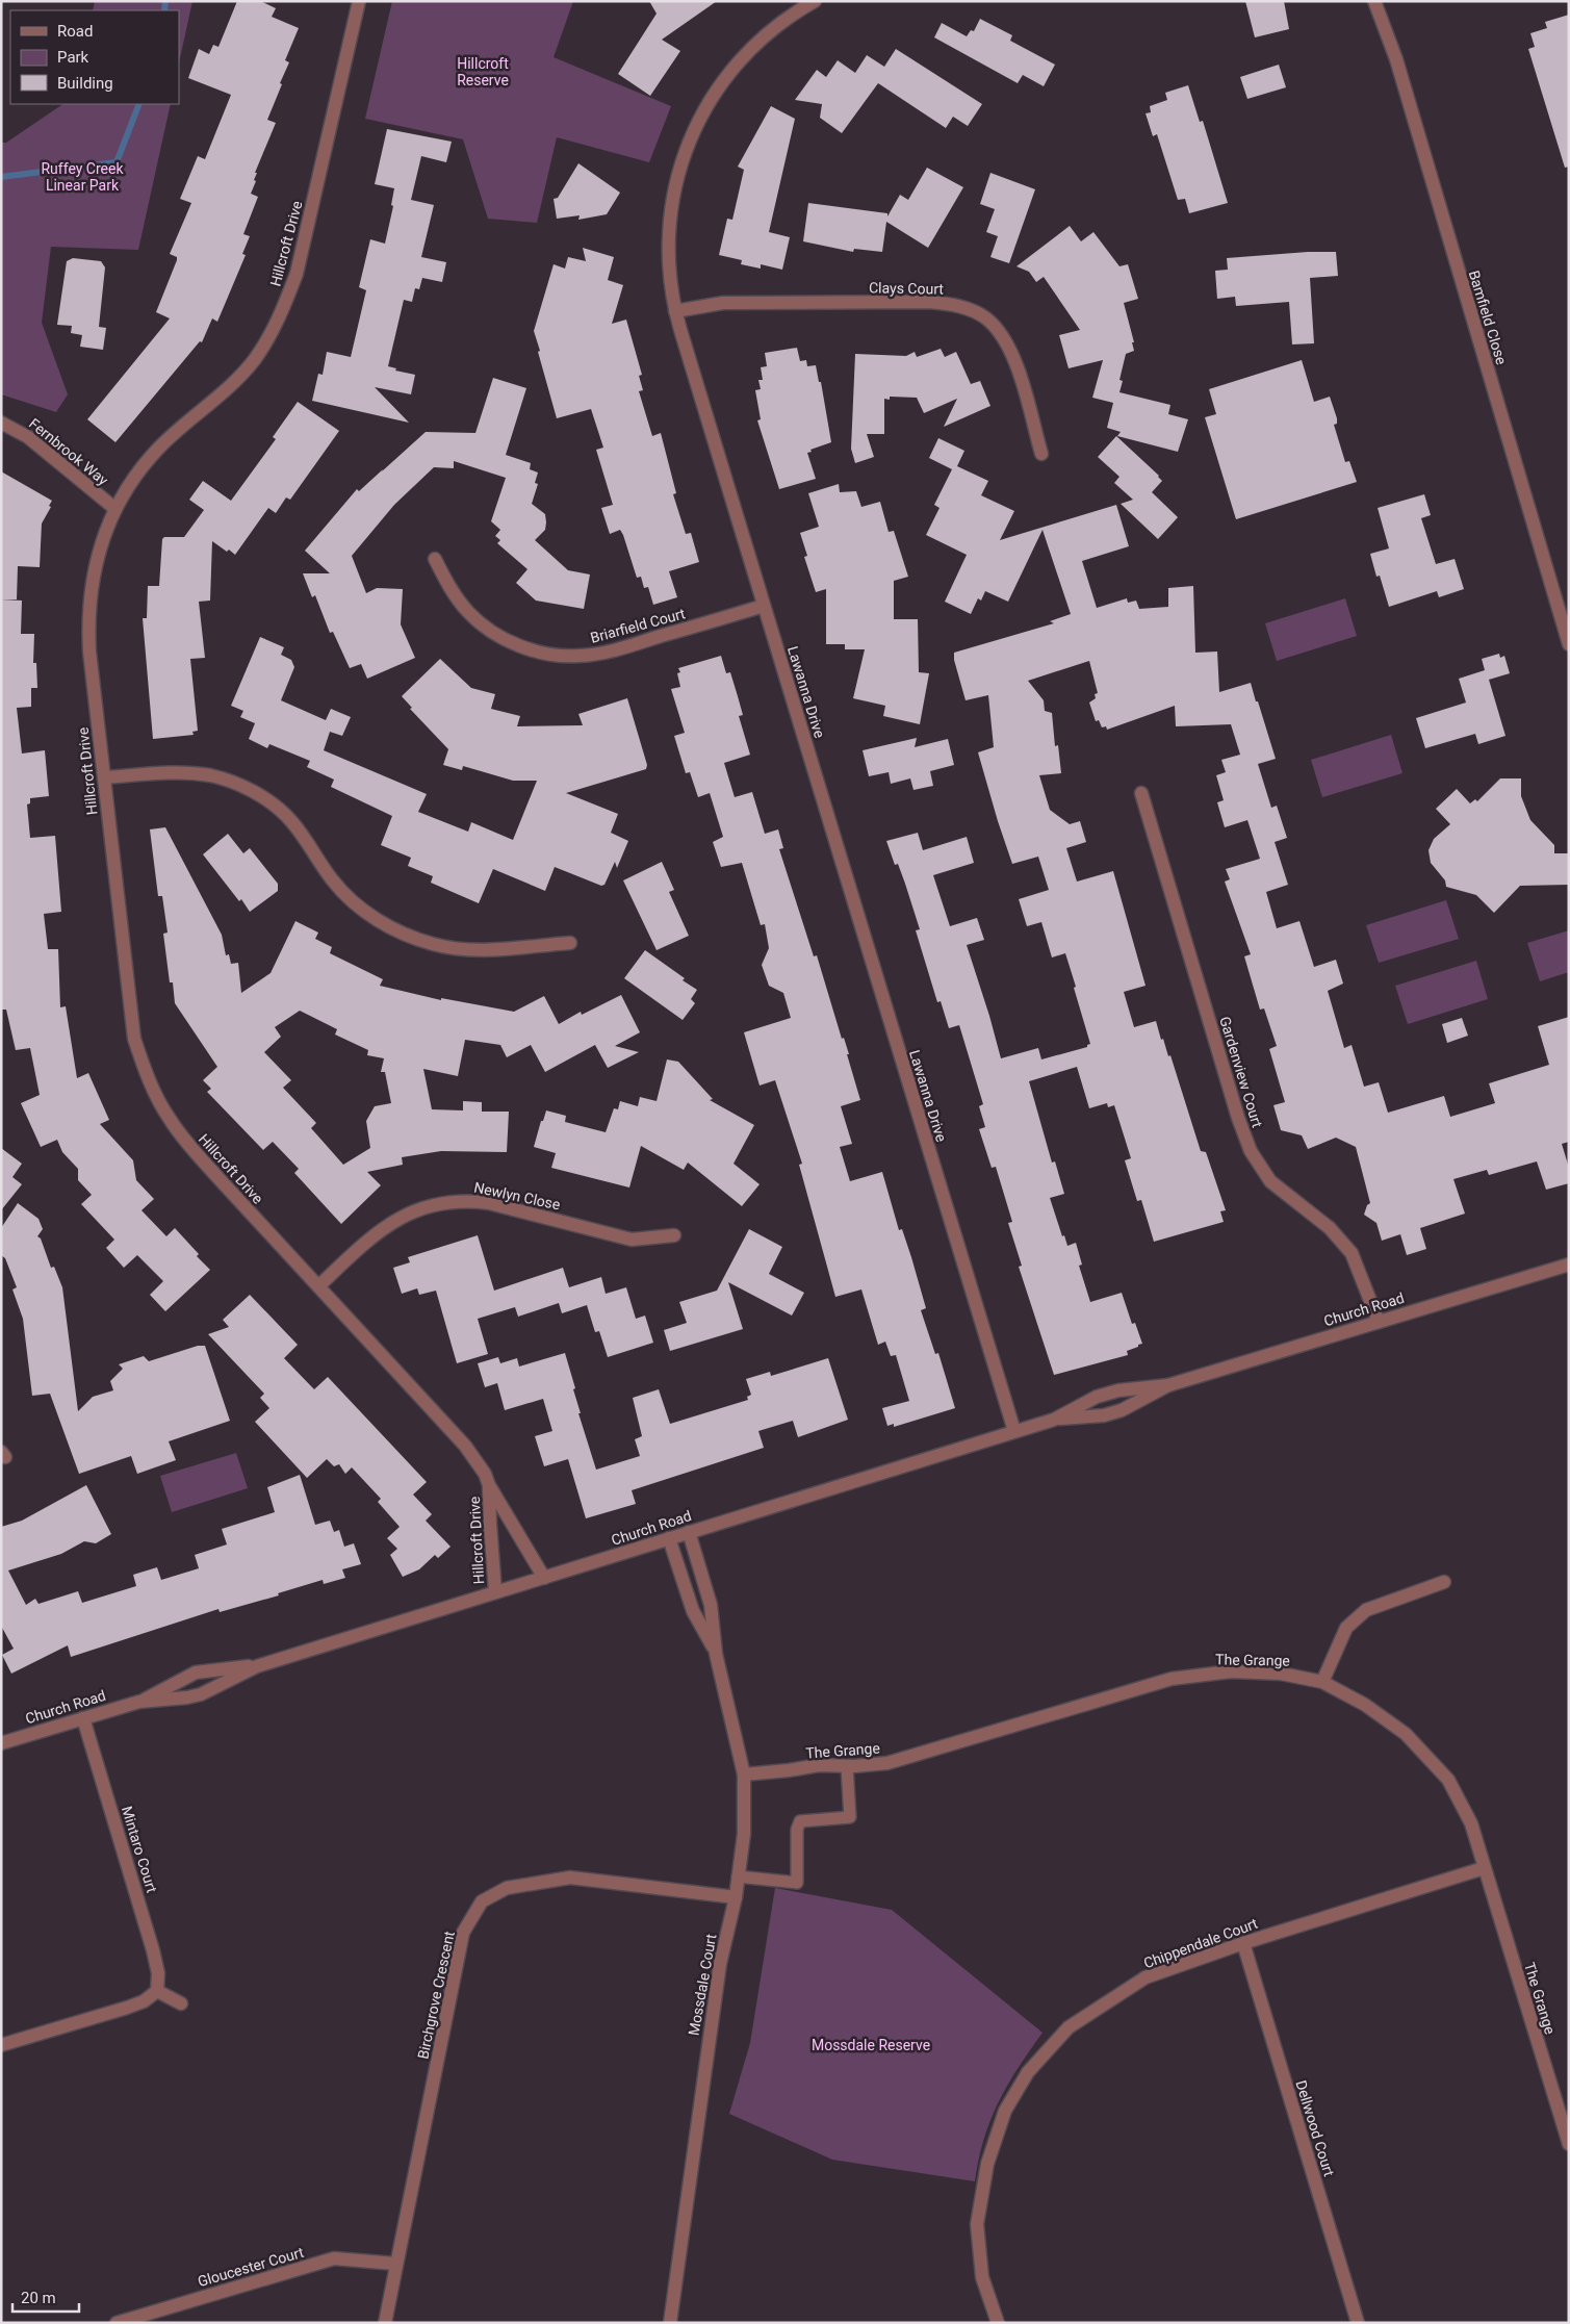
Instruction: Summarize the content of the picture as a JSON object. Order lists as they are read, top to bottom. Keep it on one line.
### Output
{"streets":{"street":["Hillcroft Drive","Clays Court","Bamfield Close","Fernbrook Way","Briarfield Court","Lawanna Drive","Gardenview Court","Newlyn Close","Church Road","The Grange","Mintaro Court","Chippendale Court","Mossdale Court","Birchgrove Crescent","Dellwood Court","Gloucester Court"]},"crossings":[["Hillcroft Drive","Fernbrook Way"],["Hillcroft Drive","Newlyn Close"],["Hillcroft Drive","Church Road"],["Clays Court","Lawanna Drive"],["Briarfield Court","Lawanna Drive"],["Lawanna Drive","Church Road"],["Gardenview Court","Church Road"],["Church Road","Mintaro Court"],["Church Road","Mossdale Court"],["The Grange","Chippendale Court"],["The Grange","Mossdale Court"],["Chippendale Court","Dellwood Court"],["Mossdale Court","Birchgrove Crescent"],["Birchgrove Crescent","Gloucester Court"]],"parks":["Hillcroft Reserve","Ruffey Creek Linear Park","Mossdale Reserve"],"legend":["Road","Park","Building"],"scale_bar":"20 m"}
